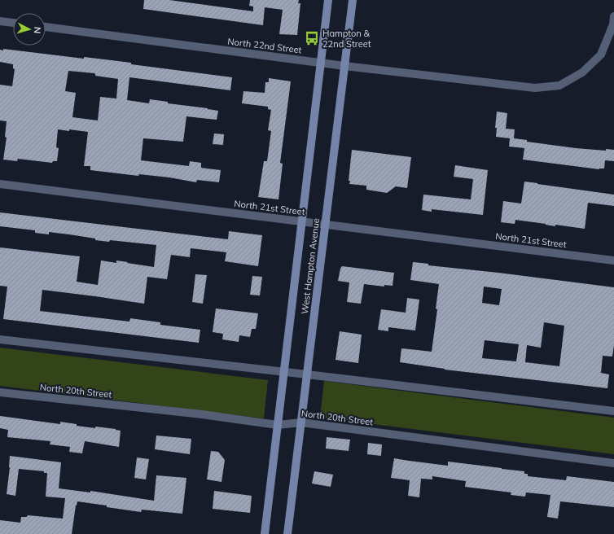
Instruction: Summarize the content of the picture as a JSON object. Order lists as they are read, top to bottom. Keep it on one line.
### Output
{"streets":{"main road":["West Hampton Avenue"],"street":["North 22nd Street","North 21st Street","North 20th Street"]},"crossings":[["North 22nd Street","West Hampton Avenue"],["North 21st Street","West Hampton Avenue"],["West Hampton Avenue","North 20th Street"]],"places":{"bus stop":["Hampton & 22nd Street"]},"north":"right"}
